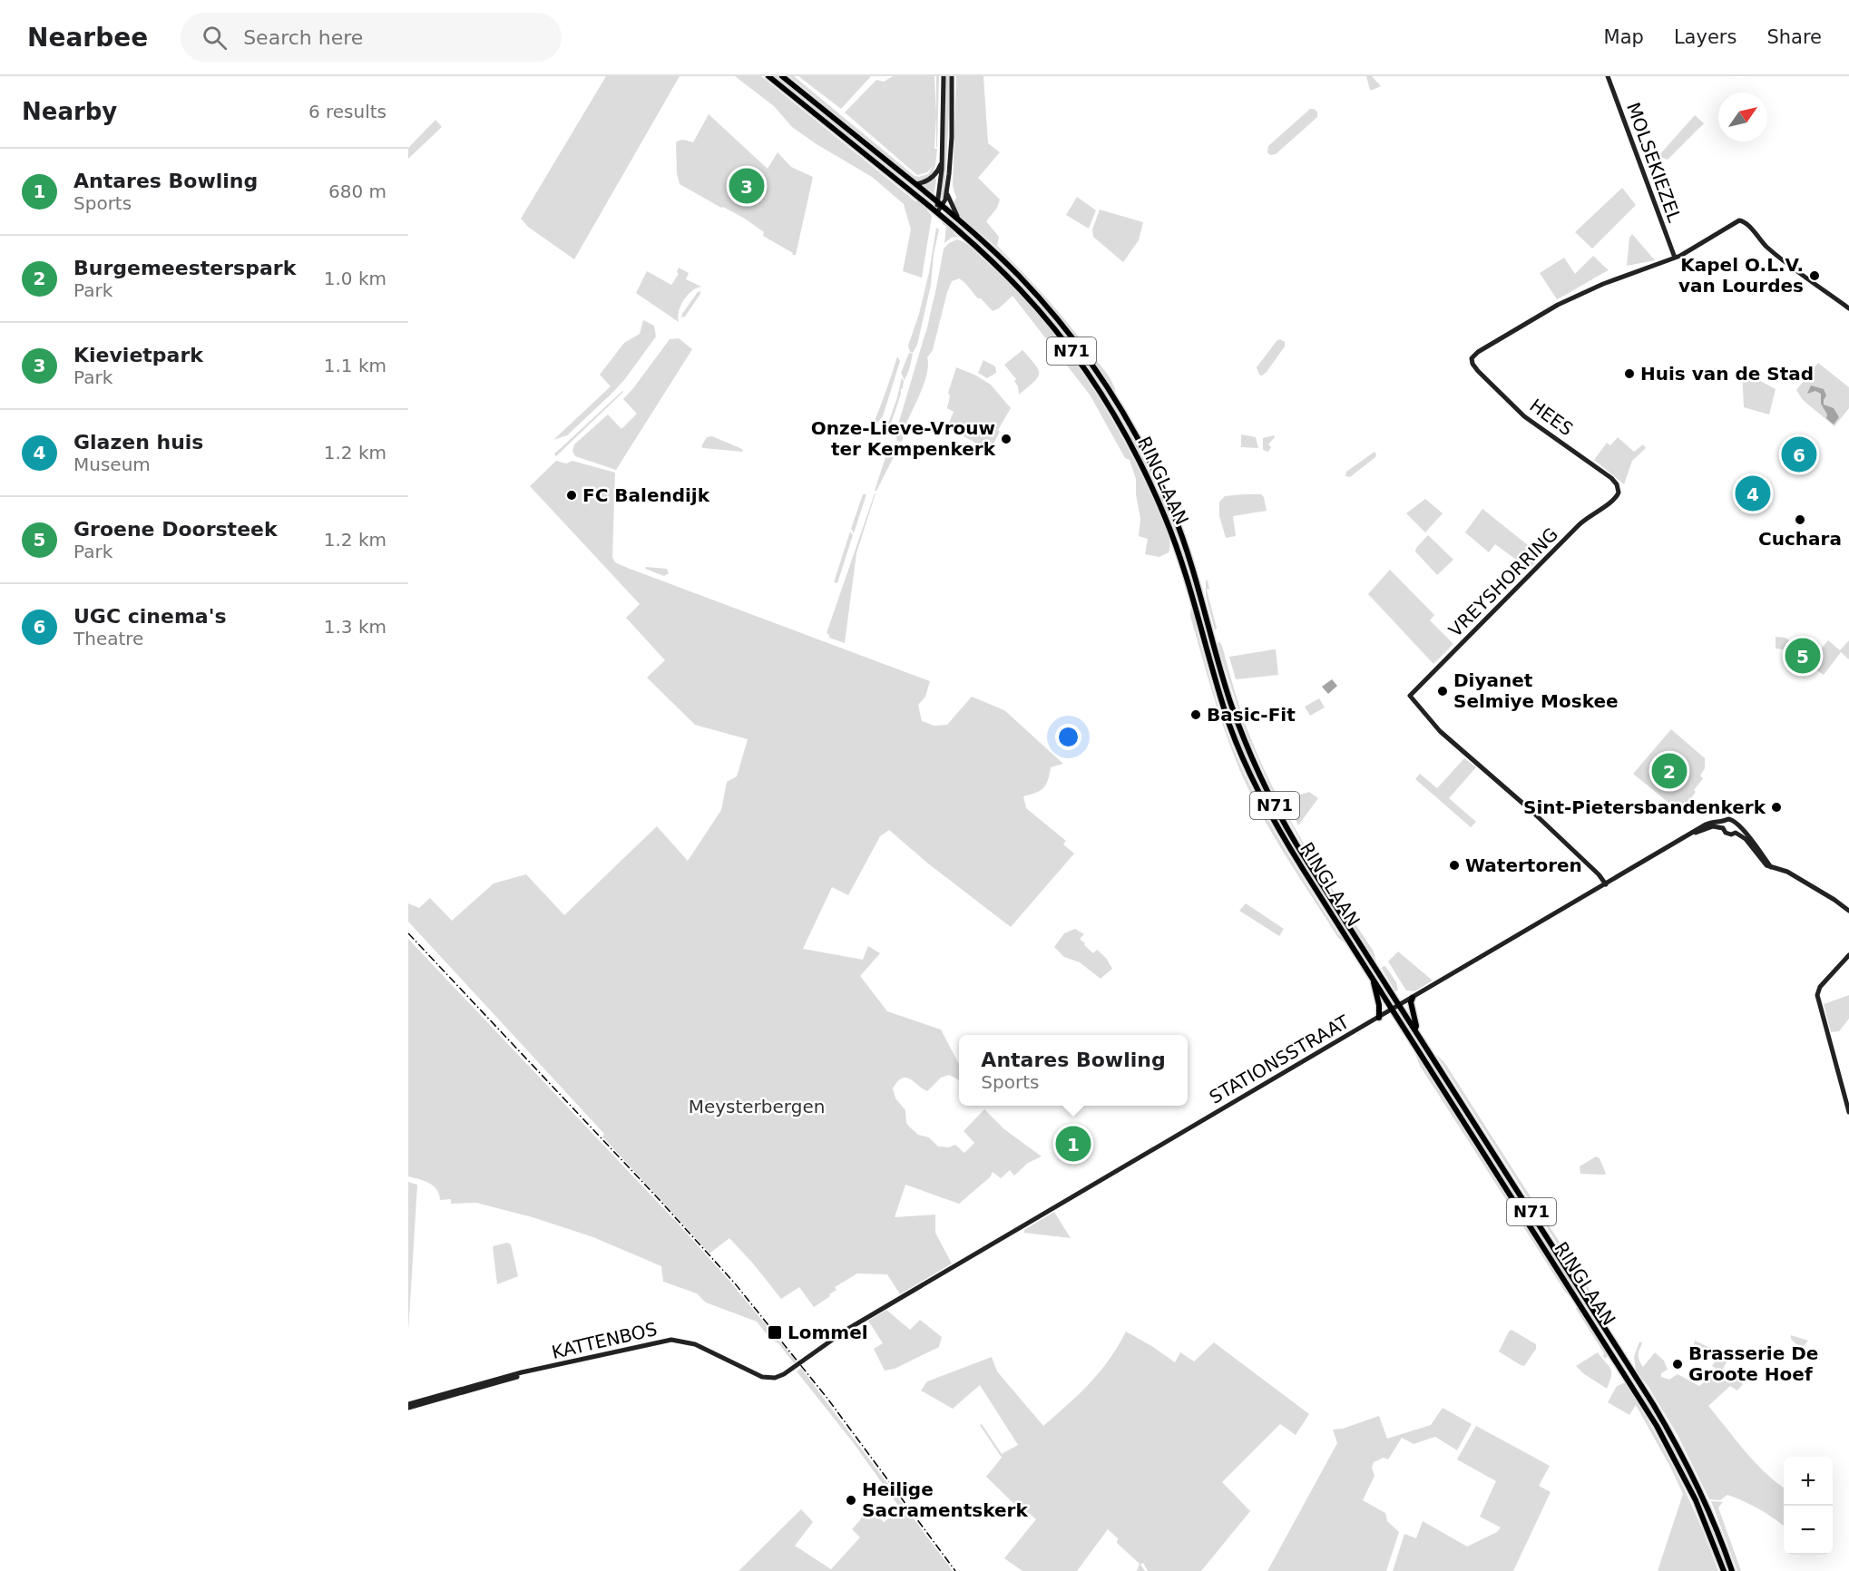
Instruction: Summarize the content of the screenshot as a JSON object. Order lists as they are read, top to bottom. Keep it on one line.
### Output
{"streets":{"highway":["N71","RINGLAAN"],"main road":["MOLSEKIEZEL","HEES","VREYSHORRING","STATIONSSTRAAT","KATTENBOS"]},"crossings":[["MOLSEKIEZEL","HEES"],["N71","RINGLAAN"],["HEES","VREYSHORRING"],["RINGLAAN","STATIONSSTRAAT"],["VREYSHORRING","STATIONSSTRAAT"],["STATIONSSTRAAT","KATTENBOS"]],"parks":["Meysterbergen"],"places":{"other":["Kapel O.L.V. van Lourdes","Huis van de Stad","Onze-Lieve-Vrouw ter Kempenkerk","FC Balendijk","Cuchara","Diyanet Selmiye Moskee","Basic-Fit","Sint-Pietersbandenkerk","Watertoren","Brasserie De Groote Hoef","Heilige Sacramentskerk"],"transit":["Lommel"]},"north":"top right","page":{"header":"Nearbee","search":"Search here","nav":["Map","Layers","Share"],"heading":["Nearby","6 results"],"list":[{"mark":"1","name":"Antares Bowling","note":"Sports","value":"680 m"},{"mark":"2","name":"Burgemeesterspark","note":"Park","value":"1.0 km"},{"mark":"3","name":"Kievietpark","note":"Park","value":"1.1 km"},{"mark":"4","name":"Glazen huis","note":"Museum","value":"1.2 km"},{"mark":"5","name":"Groene Doorsteek","note":"Park","value":"1.2 km"},{"mark":"6","name":"UGC cinema's","note":"Theatre","value":"1.3 km"}],"pins":["3","6","4","5","2","1"],"popup":["Antares Bowling","Sports"],"map_buttons":["+","−"]}}
